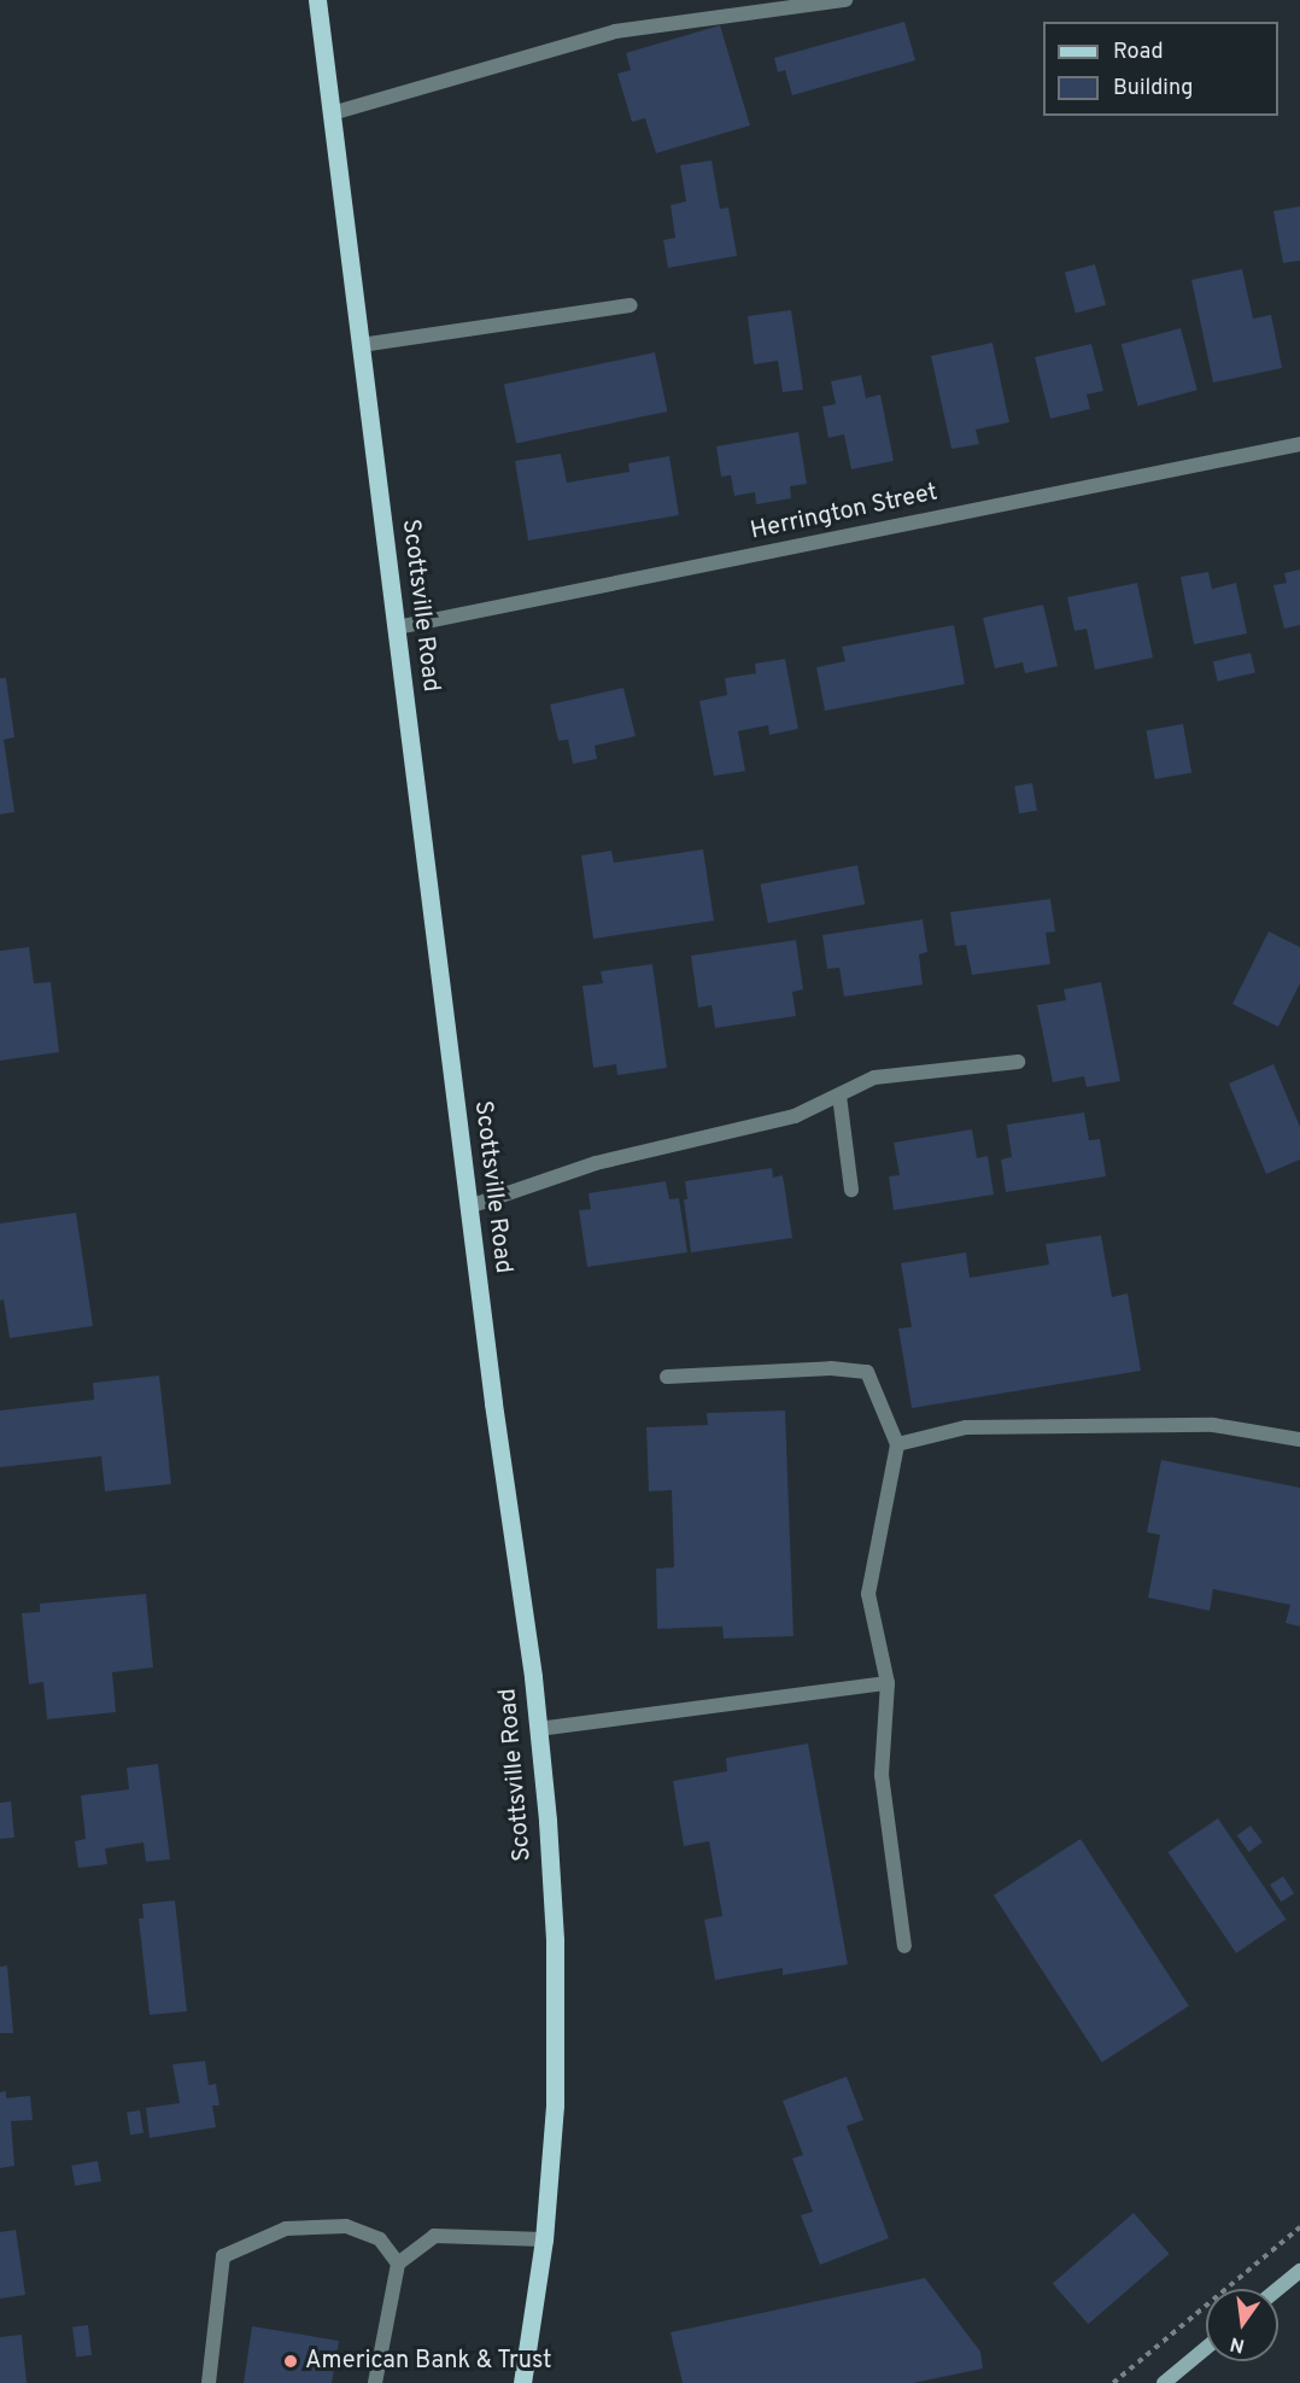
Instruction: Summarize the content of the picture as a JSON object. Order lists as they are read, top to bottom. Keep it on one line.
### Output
{"streets":{"main road":["Scottsville Road"],"street":["Herrington Street"]},"crossings":[["Herrington Street","Scottsville Road"]],"places":["American Bank & Trust"],"legend":["Road","Building"],"north":"bottom"}
